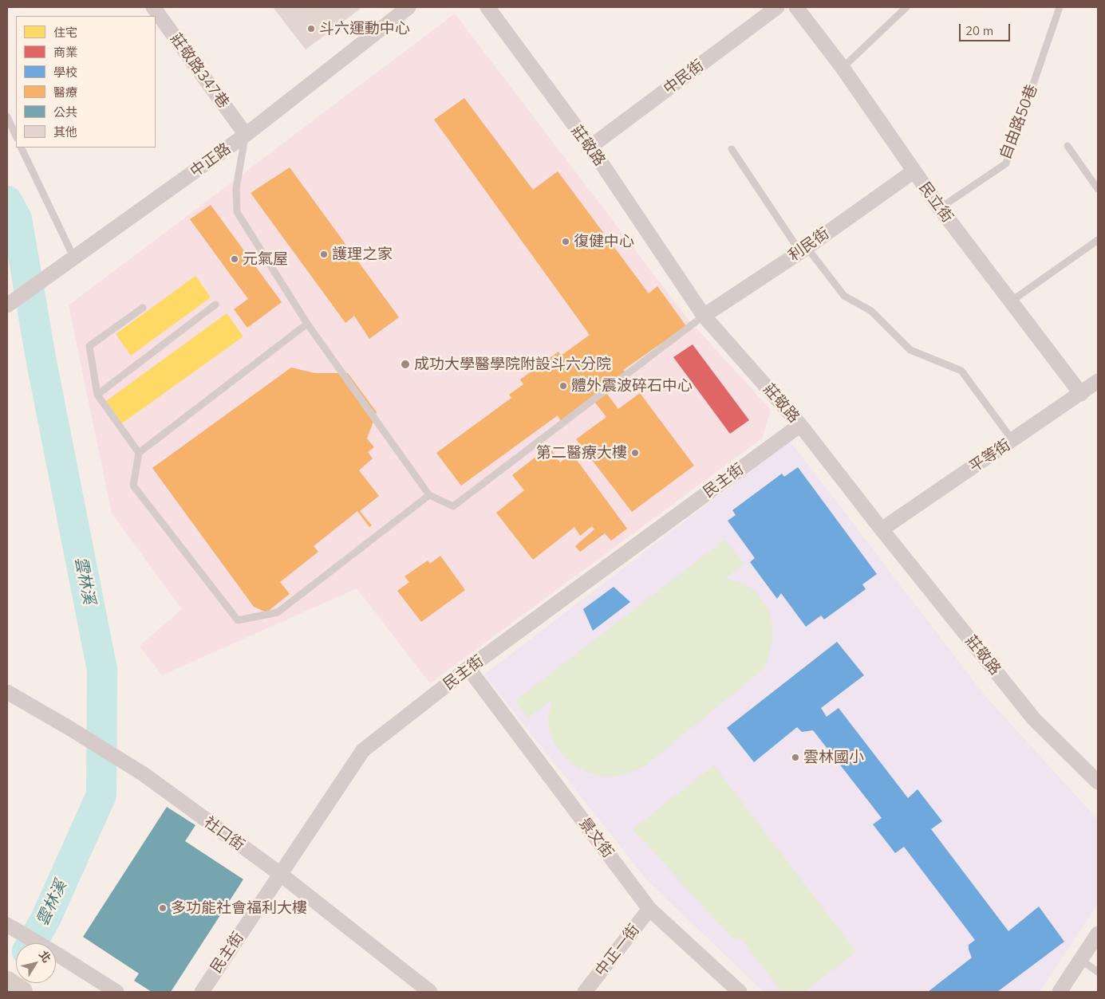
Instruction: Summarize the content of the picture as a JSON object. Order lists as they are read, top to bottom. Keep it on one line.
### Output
{"streets":{"street":["莊敬路347巷","中民街","莊敬路","中正路","民立街","利民街","平等街","民主街","社口街","景文街","中正一街"],"lane":["自由路50巷"]},"crossings":[["莊敬路347巷","中正路"],["中民街","莊敬路"],["自由路50巷","民立街"],["莊敬路","利民街"],["莊敬路","平等街"],["莊敬路","民主街"],["民立街","利民街"],["民立街","平等街"],["民主街","社口街"],["民主街","景文街"],["景文街","中正一街"]],"water":["雲林溪"],"places":["斗六運動中心","復健中心","護理之家","元氣屋","成功大學醫學院附設斗六分院","體外震波碎石中心","第二醫療大樓","雲林國小","多功能社會福利大樓"],"legend":["住宅","商業","學校","醫療","公共","其他"],"scale_bar":"20 m","north":"top right"}
